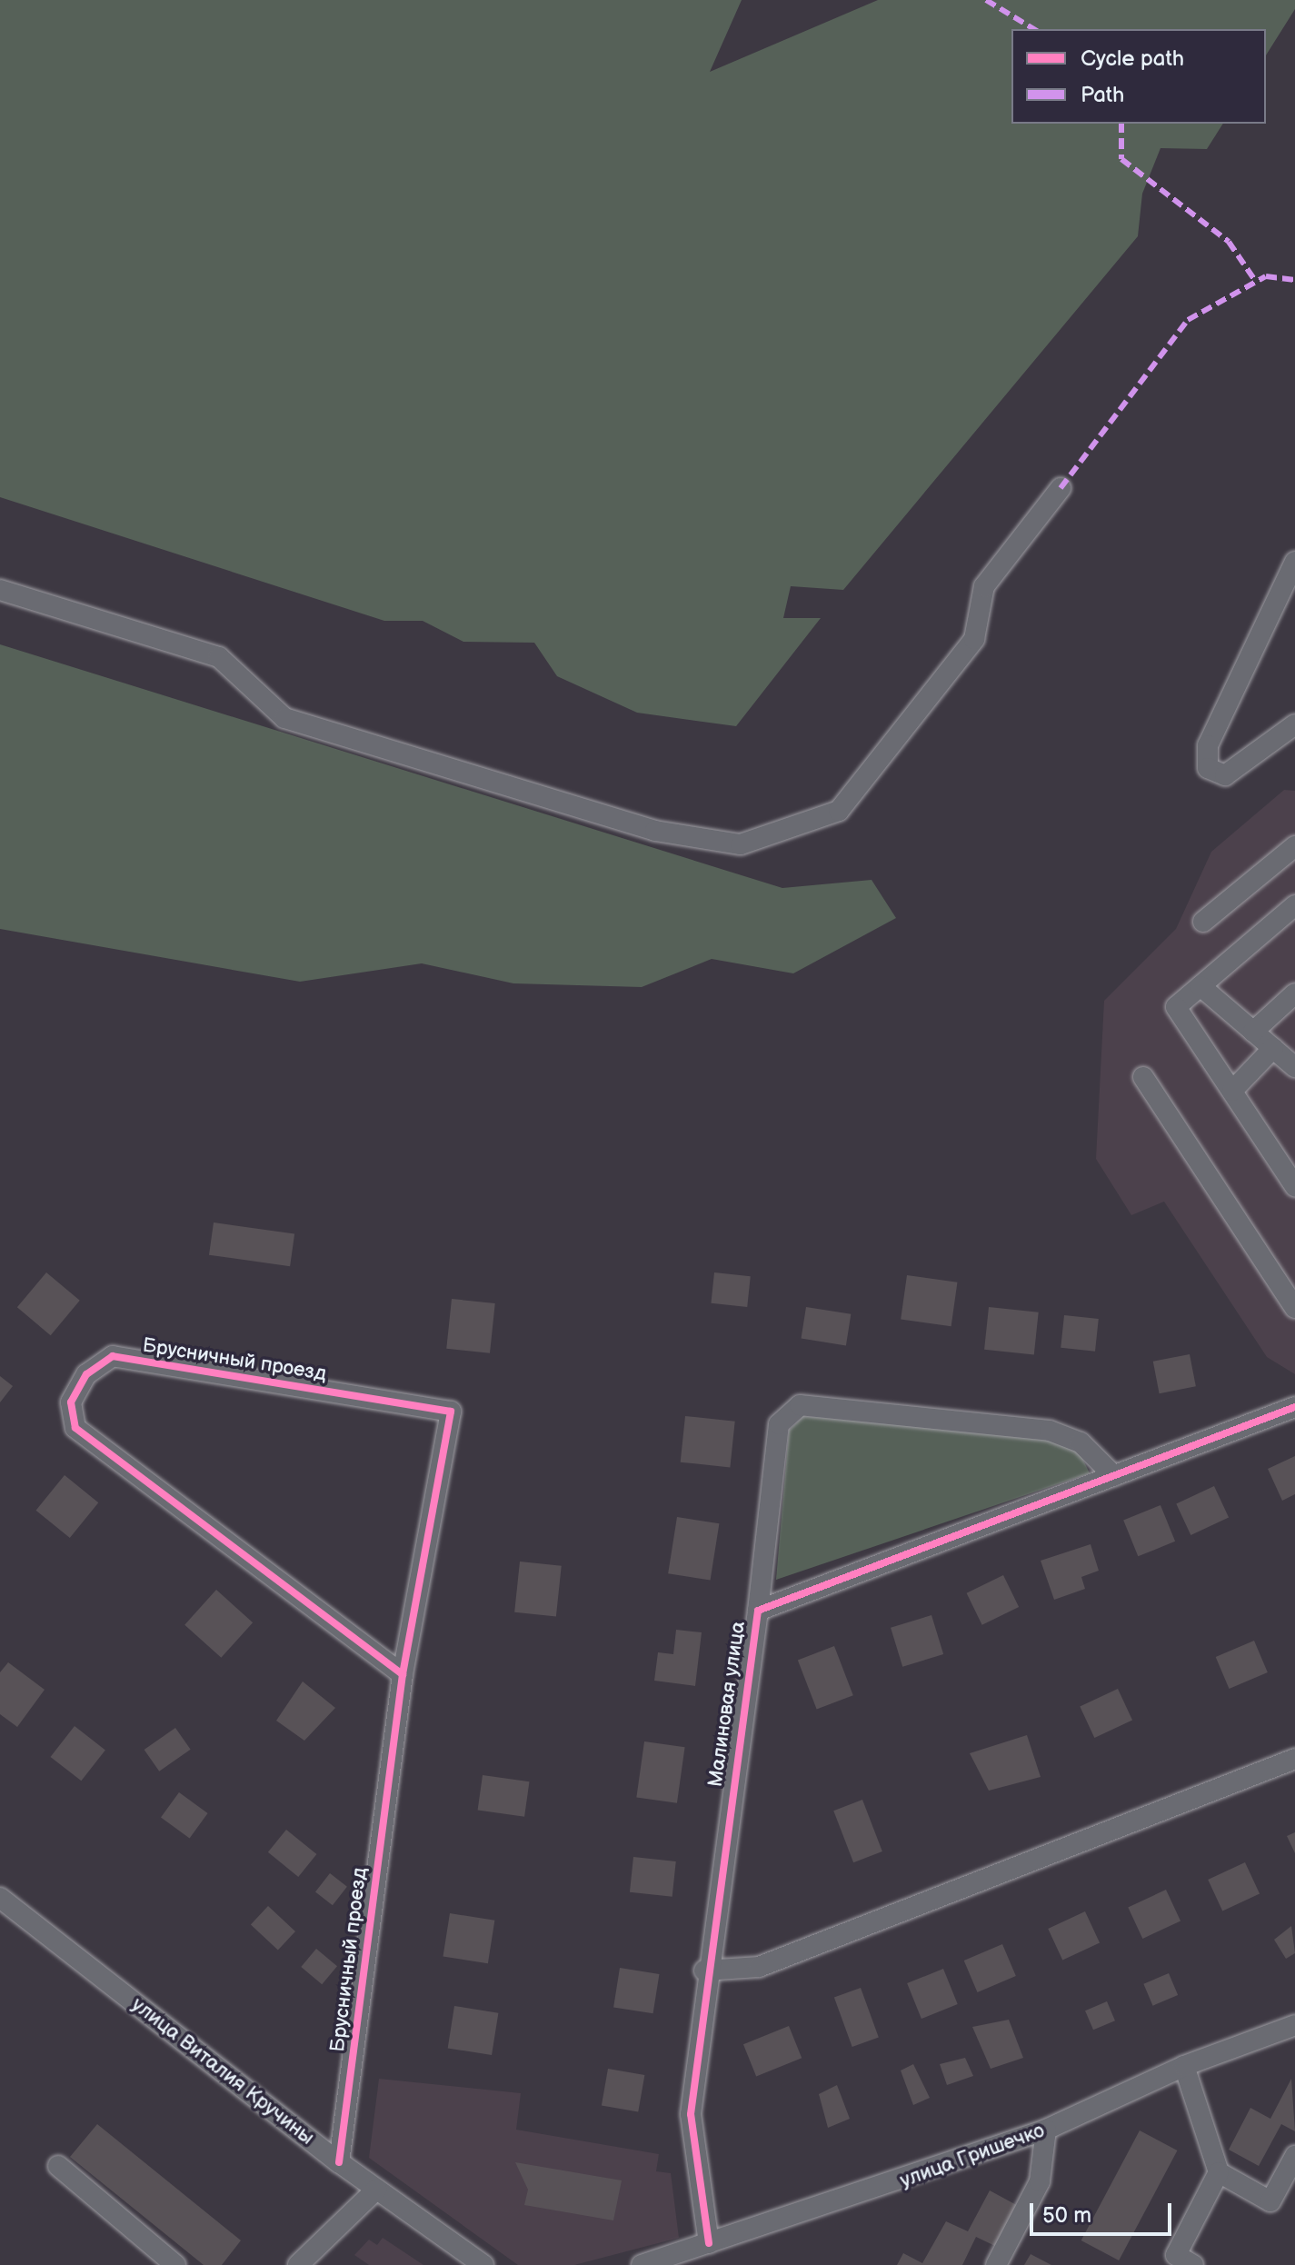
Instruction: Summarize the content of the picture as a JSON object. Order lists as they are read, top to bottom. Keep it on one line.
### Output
{"streets":{"street":["Брусничный проезд","Малиновая улица","улица Виталия Кручины","улица Гришечко"]},"crossings":[["Брусничный проезд","улица Виталия Кручины"],["Малиновая улица","улица Гришечко"]],"legend":["Cycle path","Path"],"scale_bar":"50 m"}
